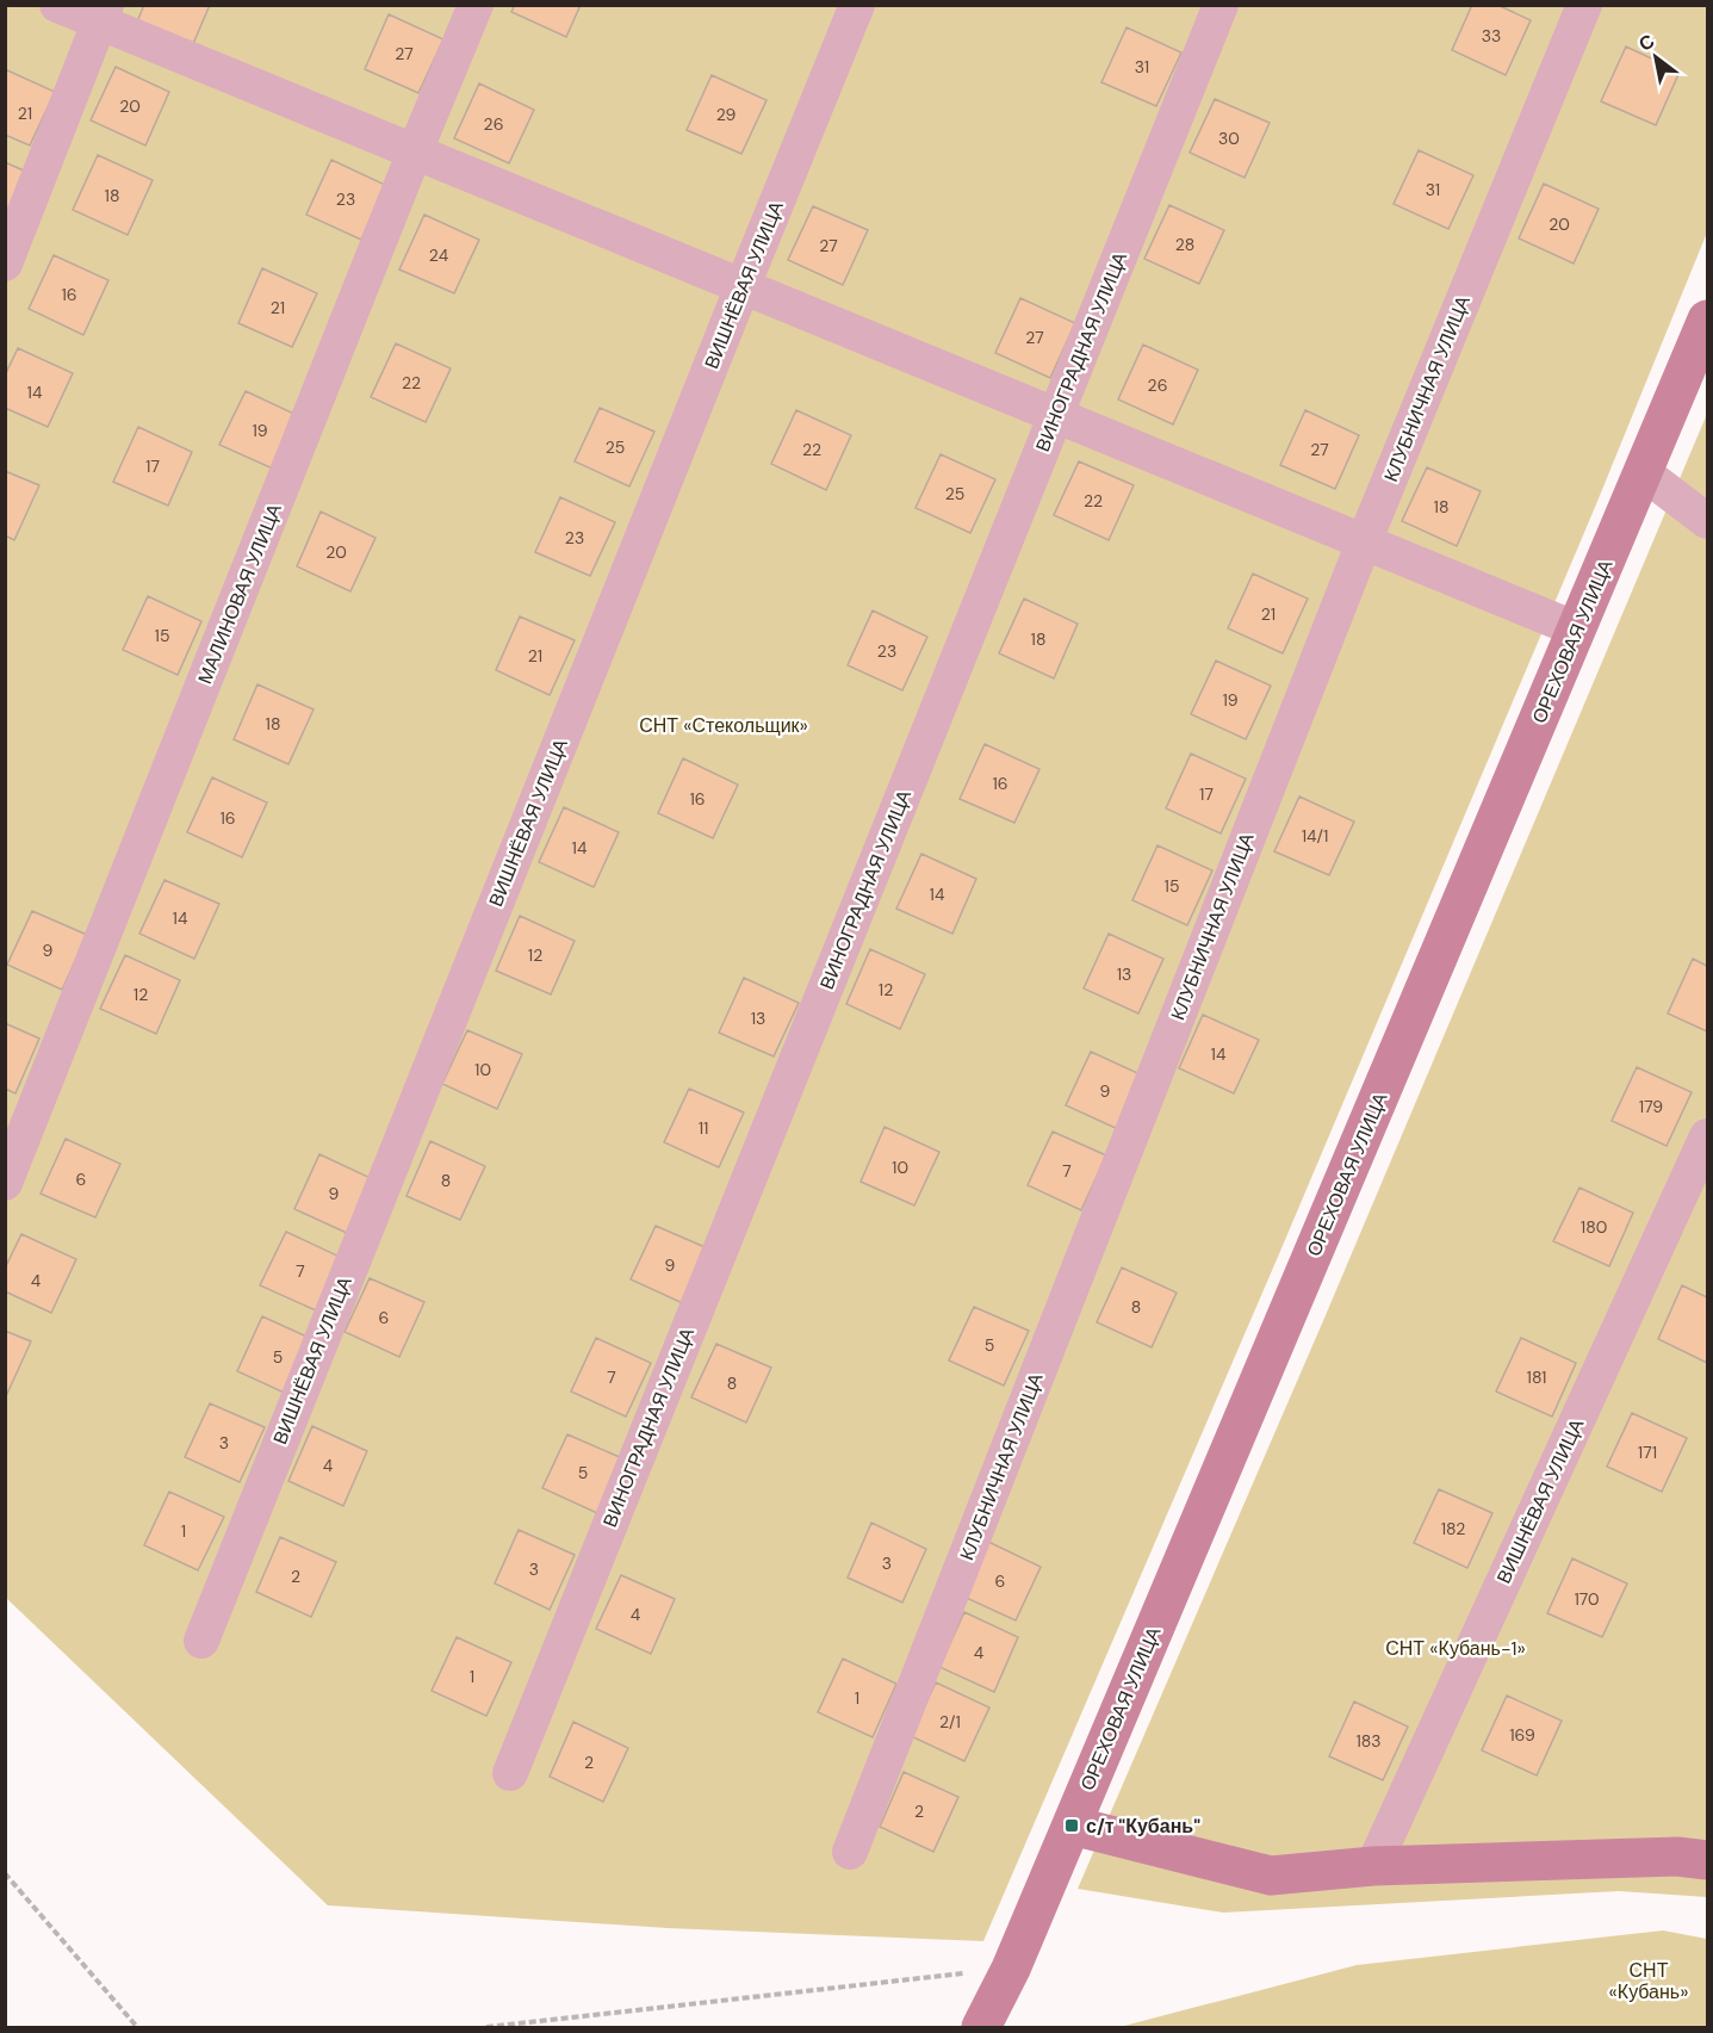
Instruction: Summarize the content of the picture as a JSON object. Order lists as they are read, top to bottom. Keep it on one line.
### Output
{"streets":{"street":["ВИШНЁВАЯ УЛИЦА","ВИНОГРАДНАЯ УЛИЦА","КЛУБНИЧНАЯ УЛИЦА","МАЛИНОВАЯ УЛИЦА","ОРЕХОВАЯ УЛИЦА"]},"parks":["СНТ «Стекольщик»","СНТ «Кубань-1»","СНТ «Кубань»"],"places":{"transit":["с/т \"Кубань\""]},"house_numbers":["33","27","31","20","21","29","26","30","31","18","23","20","28","27","24","16","21","27","22","26","14","19","25","22","27","17","25","22","18","23","20","21","15","18","23","21","19","18","16","17","16","16","14/1","14","15","14","14","9","12","13","12","12","13","14","10","9","179","11","10","7","6","8","9","180","9","7","4","8","6","5","5","7","181","8","3","171","4","5","182","1","3","3","2","6","170","4","4","1","1","2/1","169","183","2","2"],"north":"top left"}
